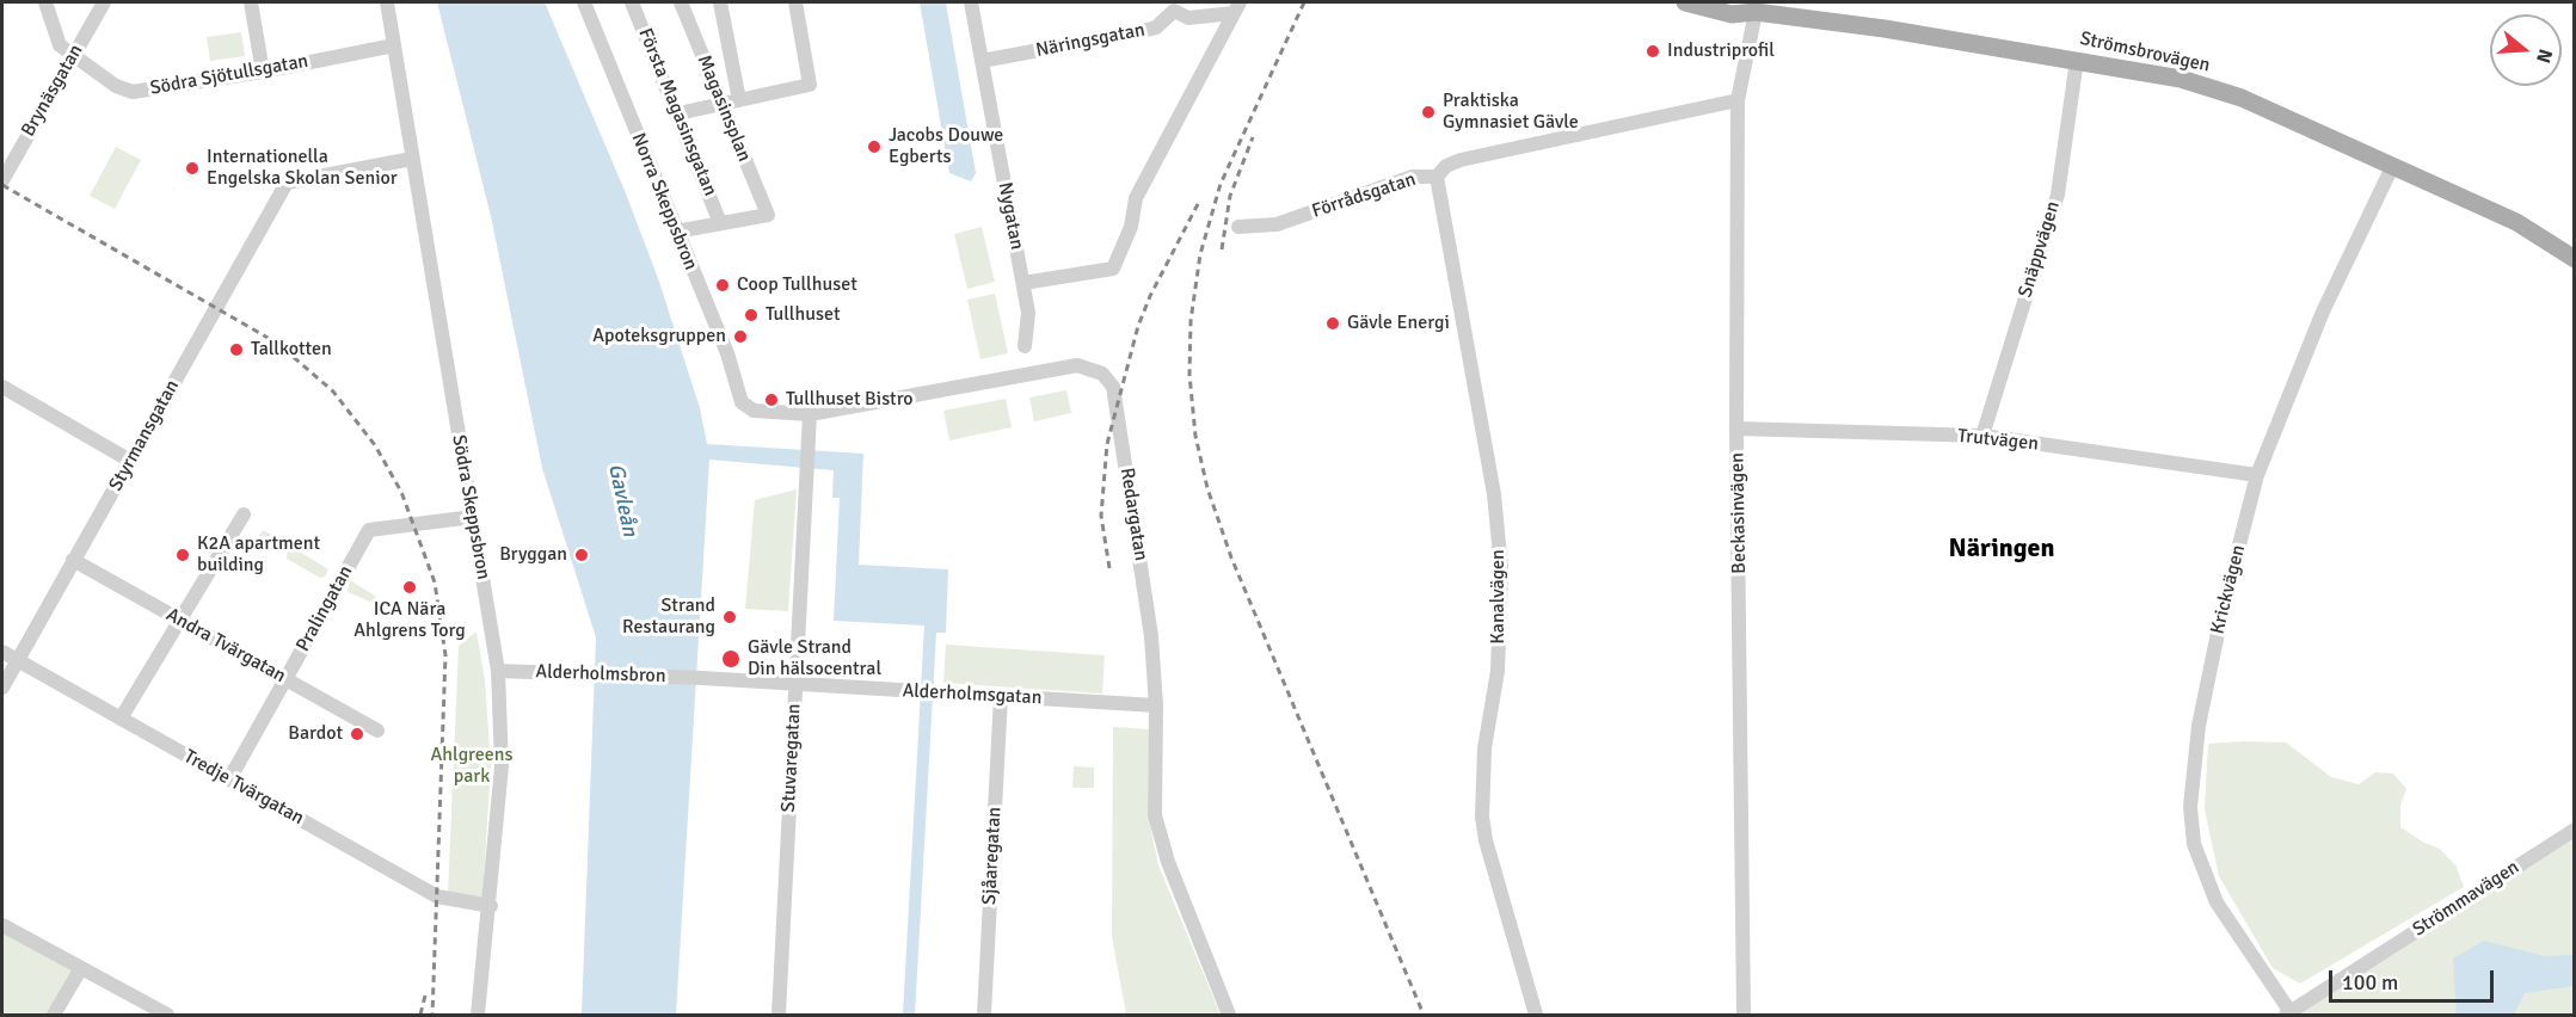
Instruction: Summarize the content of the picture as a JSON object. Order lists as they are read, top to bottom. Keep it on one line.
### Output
{"streets":{"main road":["Strömsbrovägen"],"street":["Näringsgatan","Södra Sjötullsgatan","Brynäsgatan","Magasinsplan","Första Magasinsgatan","Förrådsgatan","Norra Skeppsbron","Nygatan","Snäppvägen","Styrmansgatan","Trutvägen","Södra Skeppsbron","Beckasinvägen","Redargatan","Krickvägen","Kanalvägen","Pralingatan","Andra Tvärgatan","Alderholmsbron","Alderholmsgatan","Stuvaregatan","Tredje Tvärgatan","Sjåaregatan","Strömmavägen"]},"crossings":[["Näringsgatan","Nygatan"],["Strömsbrovägen","Snäppvägen"],["Strömsbrovägen","Beckasinvägen"],["Strömsbrovägen","Krickvägen"],["Södra Sjötullsgatan","Brynäsgatan"],["Södra Sjötullsgatan","Södra Skeppsbron"],["Magasinsplan","Första Magasinsgatan"],["Förrådsgatan","Beckasinvägen"],["Förrådsgatan","Kanalvägen"],["Norra Skeppsbron","Redargatan"],["Snäppvägen","Trutvägen"],["Styrmansgatan","Södra Skeppsbron"],["Styrmansgatan","Andra Tvärgatan"],["Styrmansgatan","Tredje Tvärgatan"],["Trutvägen","Beckasinvägen"],["Trutvägen","Krickvägen"],["Södra Skeppsbron","Pralingatan"],["Södra Skeppsbron","Alderholmsbron"],["Södra Skeppsbron","Tredje Tvärgatan"],["Redargatan","Alderholmsgatan"],["Redargatan","Stuvaregatan"],["Krickvägen","Strömmavägen"],["Pralingatan","Andra Tvärgatan"],["Pralingatan","Tredje Tvärgatan"],["Alderholmsbron","Alderholmsgatan"],["Alderholmsgatan","Stuvaregatan"],["Alderholmsgatan","Sjåaregatan"]],"districts":["Näringen"],"water":["Gavleån"],"parks":["Ahlgreens park"],"places":["Industriprofil","Praktiska Gymnasiet Gävle","Jacobs Douwe Egberts","Internationella Engelska Skolan Senior","Coop Tullhuset","Tullhuset","Gävle Energi","Apoteksgruppen","Tallkotten","Tullhuset Bistro","K2A apartment building","Bryggan","ICA Nära Ahlgrens Torg","Strand Restaurang","Gävle Strand Din hälsocentral","Bardot"],"scale_bar":"100 m","north":"right"}
